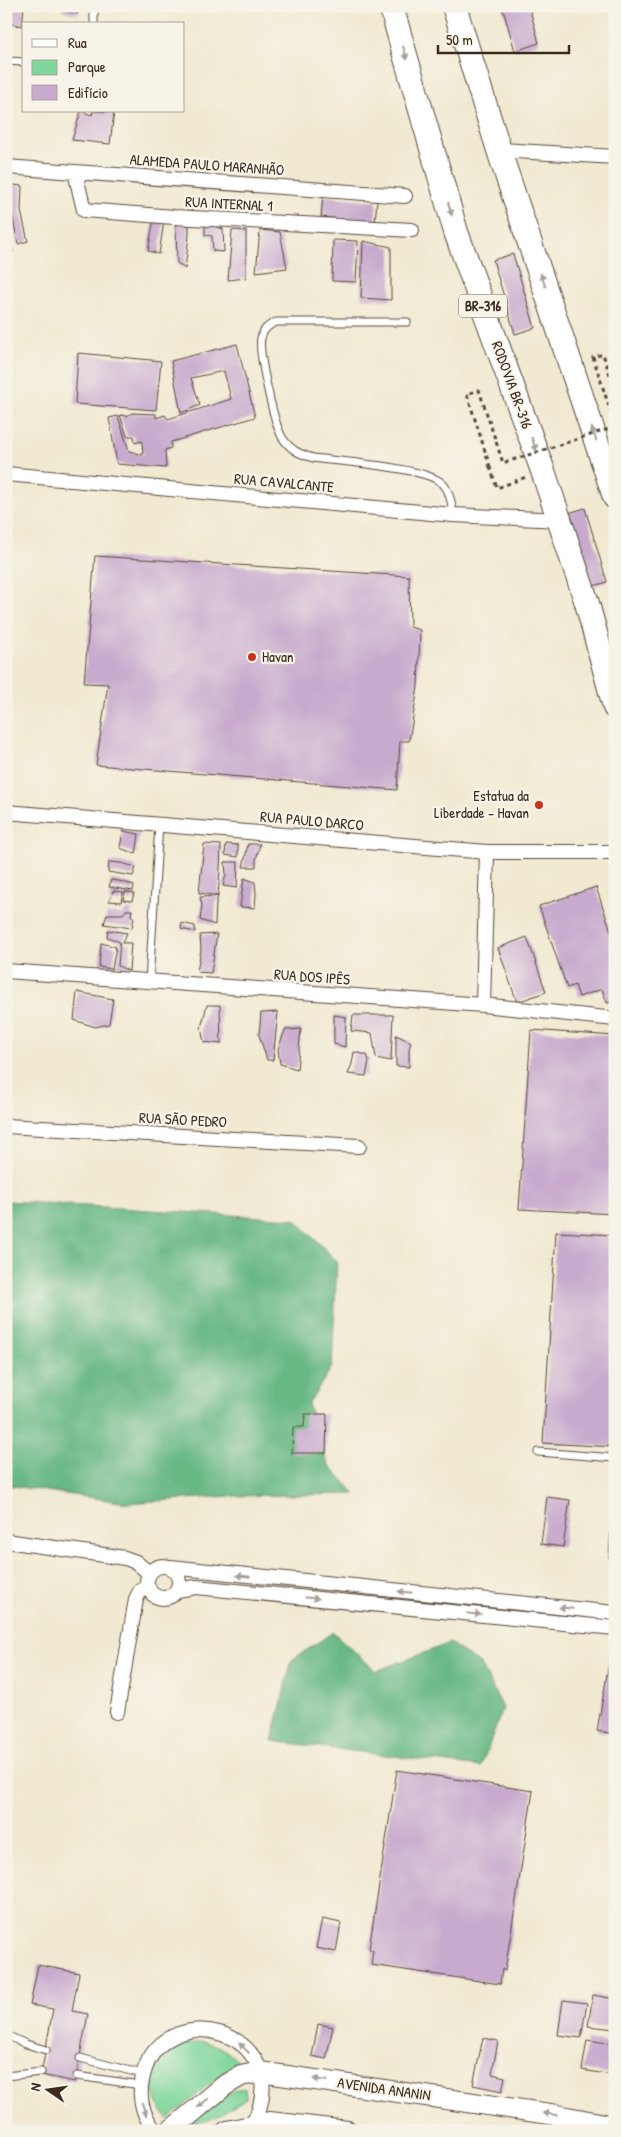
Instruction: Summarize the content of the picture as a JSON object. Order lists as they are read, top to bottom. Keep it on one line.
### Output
{"streets":{"highway":["BR-316","RODOVIA BR-316"],"main road":["AVENIDA ANANIN"],"street":["ALAMEDA PAULO MARANHÃO","RUA INTERNAL 1","RUA CAVALCANTE","RUA PAULO DARCO","RUA DOS IPÊS","RUA SÃO PEDRO"]},"crossings":[["ALAMEDA PAULO MARANHÃO","RUA INTERNAL 1"],["RODOVIA BR-316","RUA CAVALCANTE"]],"one_way":["AVENIDA ANANIN"],"places":["Havan","Estatua da Liberdade - Havan"],"legend":["Rua","Parque","Edifício"],"scale_bar":"50 m","north":"left"}
